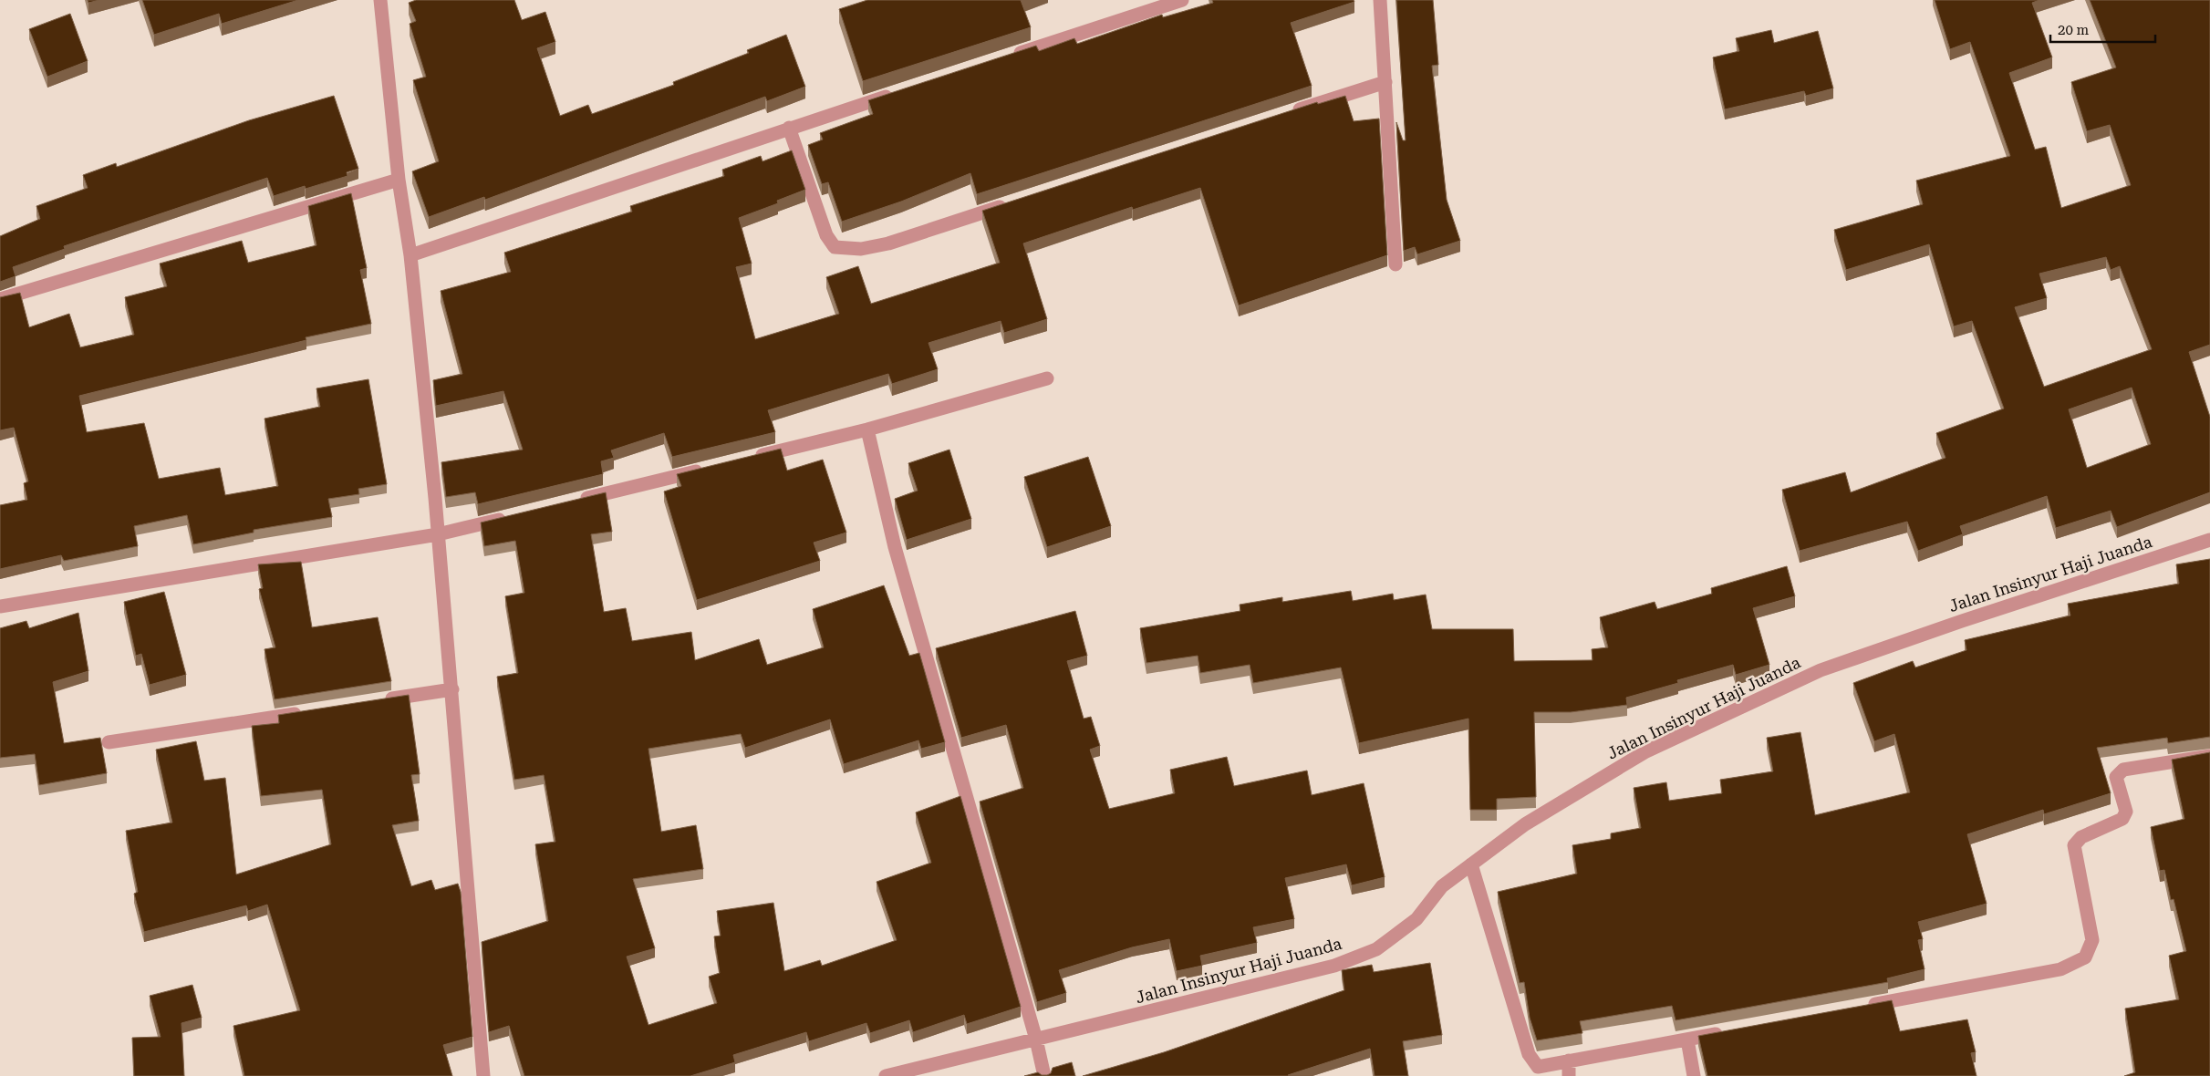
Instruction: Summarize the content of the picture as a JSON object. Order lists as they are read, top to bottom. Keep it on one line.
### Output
{"streets":{"street":["Jalan Insinyur Haji Juanda"]},"scale_bar":"20 m"}
